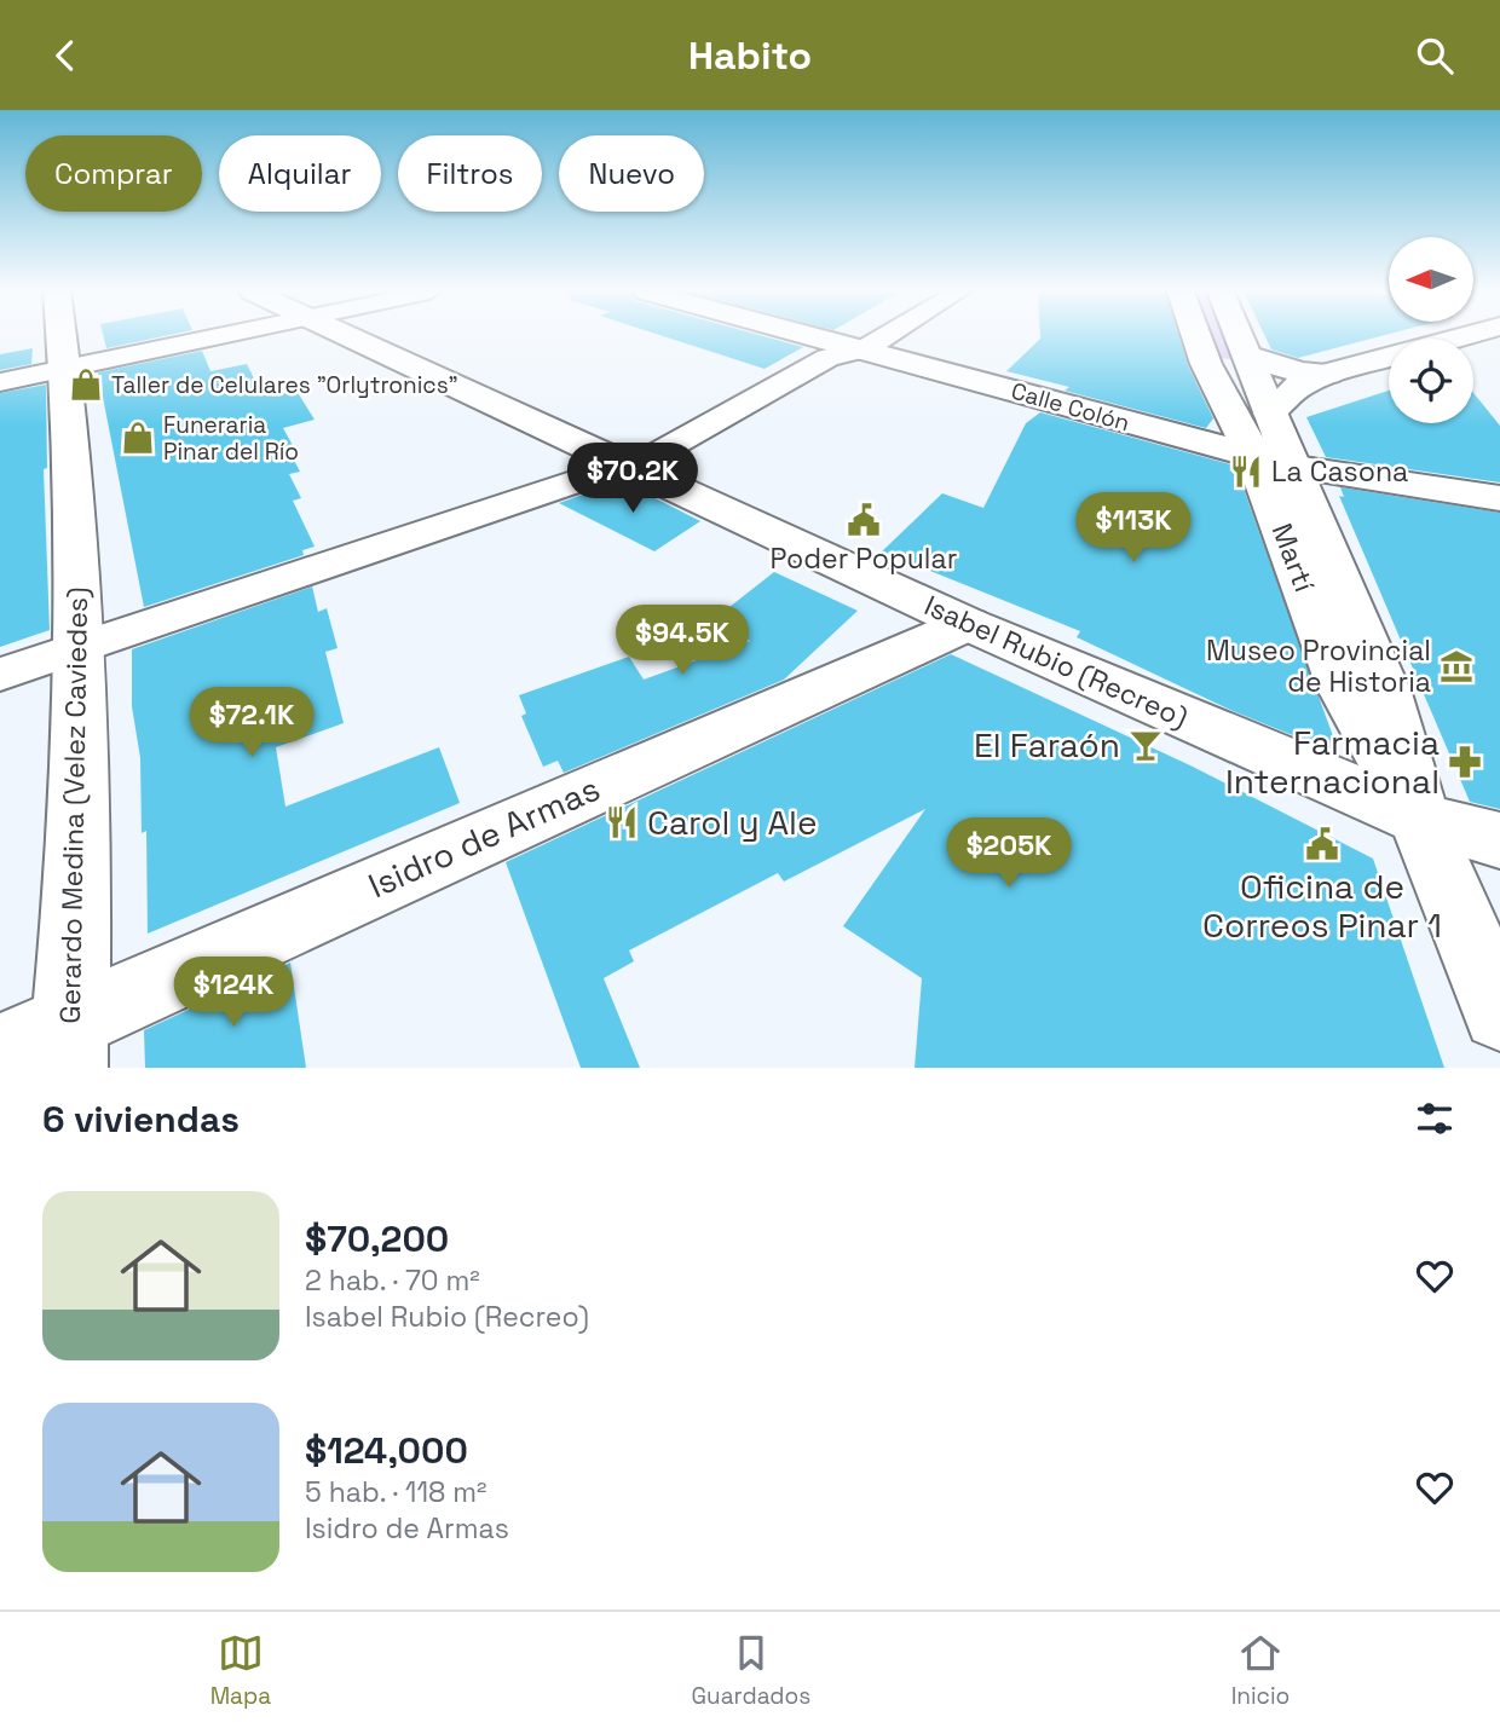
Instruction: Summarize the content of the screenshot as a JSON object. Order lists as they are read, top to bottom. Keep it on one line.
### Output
{"streets":{"main road":["Calle Colón","Martí","Isabel Rubio (Recreo)","Gerardo Medina (Velez Caviedes)","Isidro de Armas"]},"crossings":[["Calle Colón","Martí"],["Martí","Isabel Rubio (Recreo)"],["Isabel Rubio (Recreo)","Isidro de Armas"],["Gerardo Medina (Velez Caviedes)","Isidro de Armas"]],"places":{"shop":["Taller de Celulares \"Orlytronics\"","Funeraria Pinar del Río"],"restaurant":["La Casona","Carol y Ale"],"public building":["Poder Popular","Oficina de Correos Pinar 1"],"museum":["Museo Provincial de Historia"],"bar":["El Faraón"],"pharmacy":["Farmacia Internacional"]},"north":"left","page":{"header":"Habito","chip":["Comprar","Alquilar","Filtros","Nuevo"],"price":["$70.2K","$113K","$94.5K","$72.1K","$205K","$124K"],"heading":"6 viviendas","list":[{"name":"$70,200","note":"2 hab. · 70 m² · Isabel Rubio (Recreo)"},{"name":"$124,000","note":"5 hab. · 118 m² · Isidro de Armas"}],"tabs":["Mapa","Guardados","Inicio"]}}
